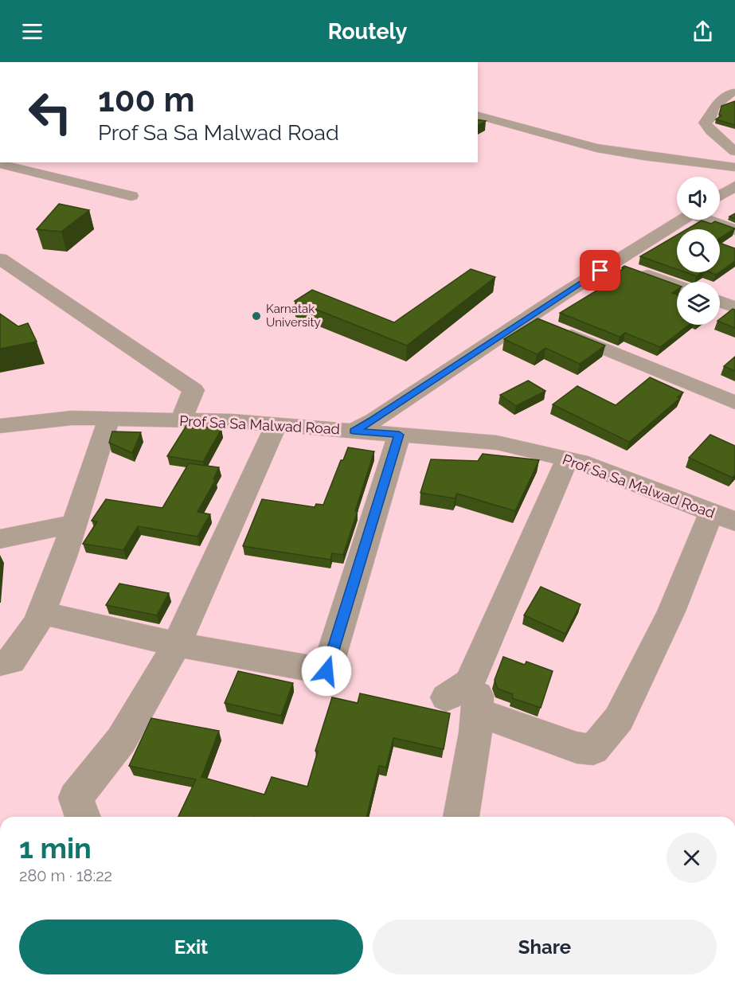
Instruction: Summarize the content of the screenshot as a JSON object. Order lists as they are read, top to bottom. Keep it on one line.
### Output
{"streets":{"street":["Prof Sa Sa Malwad Road"]},"places":["Karnatak University"],"page":{"header":"Routely","turn":["100 m","Prof Sa Sa Malwad Road"],"heading":["1 min","280 m · 18:22"],"buttons":["Exit","Share"]}}
